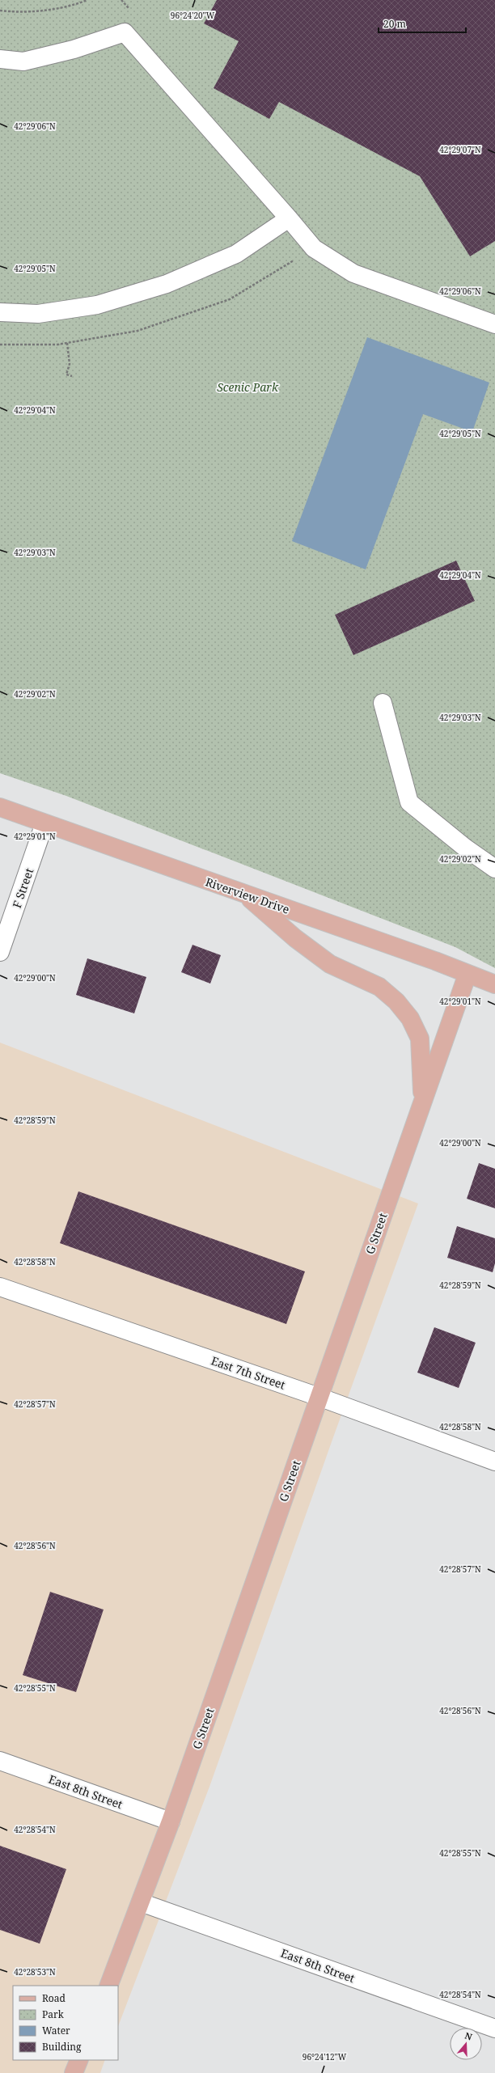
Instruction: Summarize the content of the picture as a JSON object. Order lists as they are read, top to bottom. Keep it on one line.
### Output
{"streets":{"main road":["Riverview Drive","G Street"],"street":["F Street","East 7th Street","East 8th Street"]},"crossings":[["F Street","Riverview Drive"],["Riverview Drive","G Street"],["G Street","East 7th Street"],["G Street","East 8th Street"]],"parks":["Scenic Park"],"legend":["Road","Park","Water","Building"],"scale_bar":"20 m","north":"top","coordinates":["96°24'20\"W","42°29'06\"N","42°29'07\"N","42°29'05\"N","42°29'04\"N","42°29'03\"N","42°29'02\"N","42°29'01\"N","42°29'00\"N","42°28'59\"N","42°28'58\"N","42°28'57\"N","42°28'56\"N","42°28'55\"N","42°28'54\"N","42°28'53\"N","96°24'12\"W"]}
